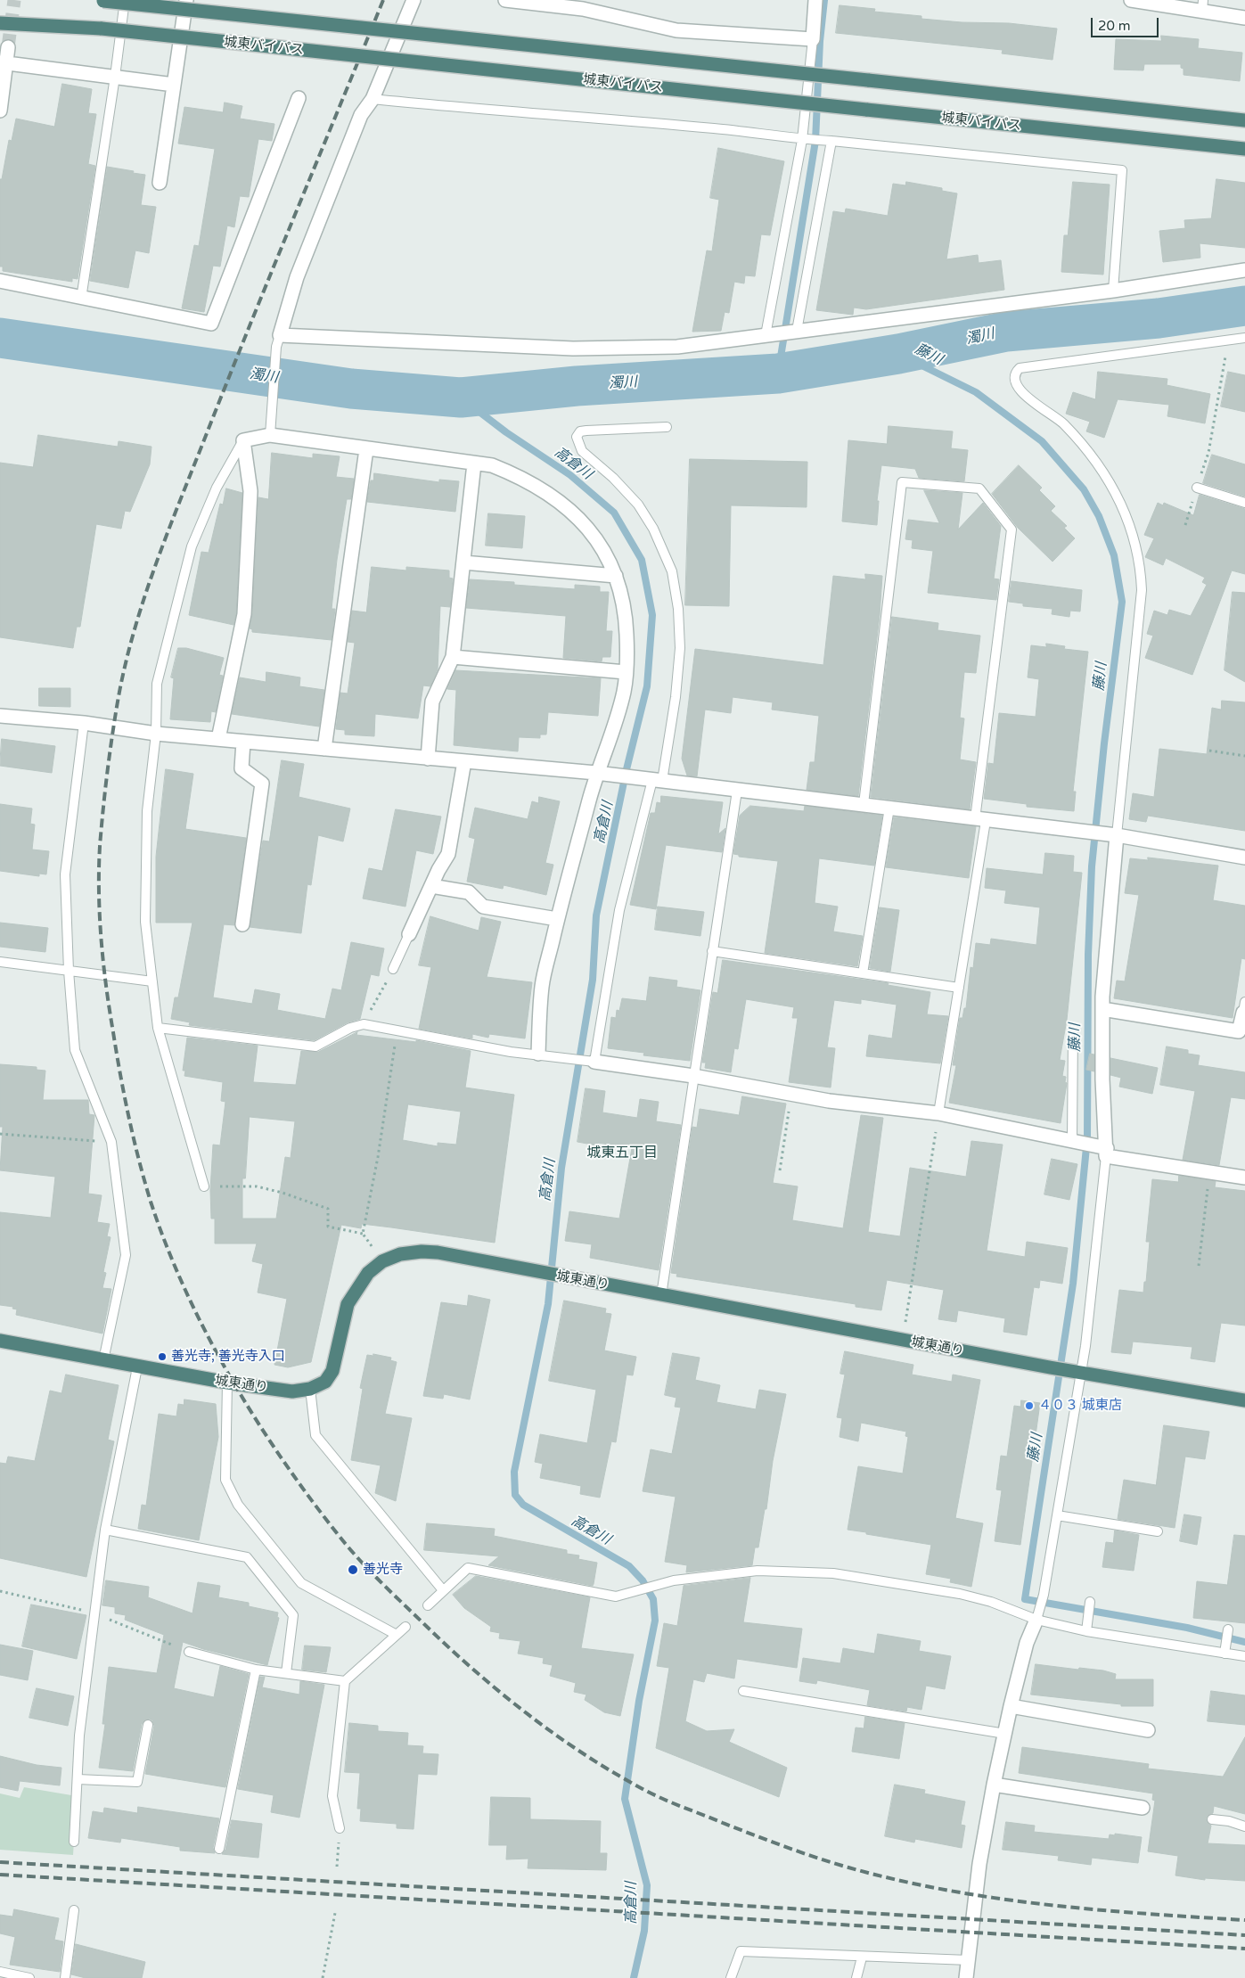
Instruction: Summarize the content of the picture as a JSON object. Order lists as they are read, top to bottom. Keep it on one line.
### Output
{"streets":{"highway":["城東バイパス","城東通り"]},"districts":["城東五丁目"],"water":["濁川","藤川","高倉川"],"places":["善光寺; 善光寺入口","４０３ 城東店","善光寺"],"scale_bar":"20 m"}
